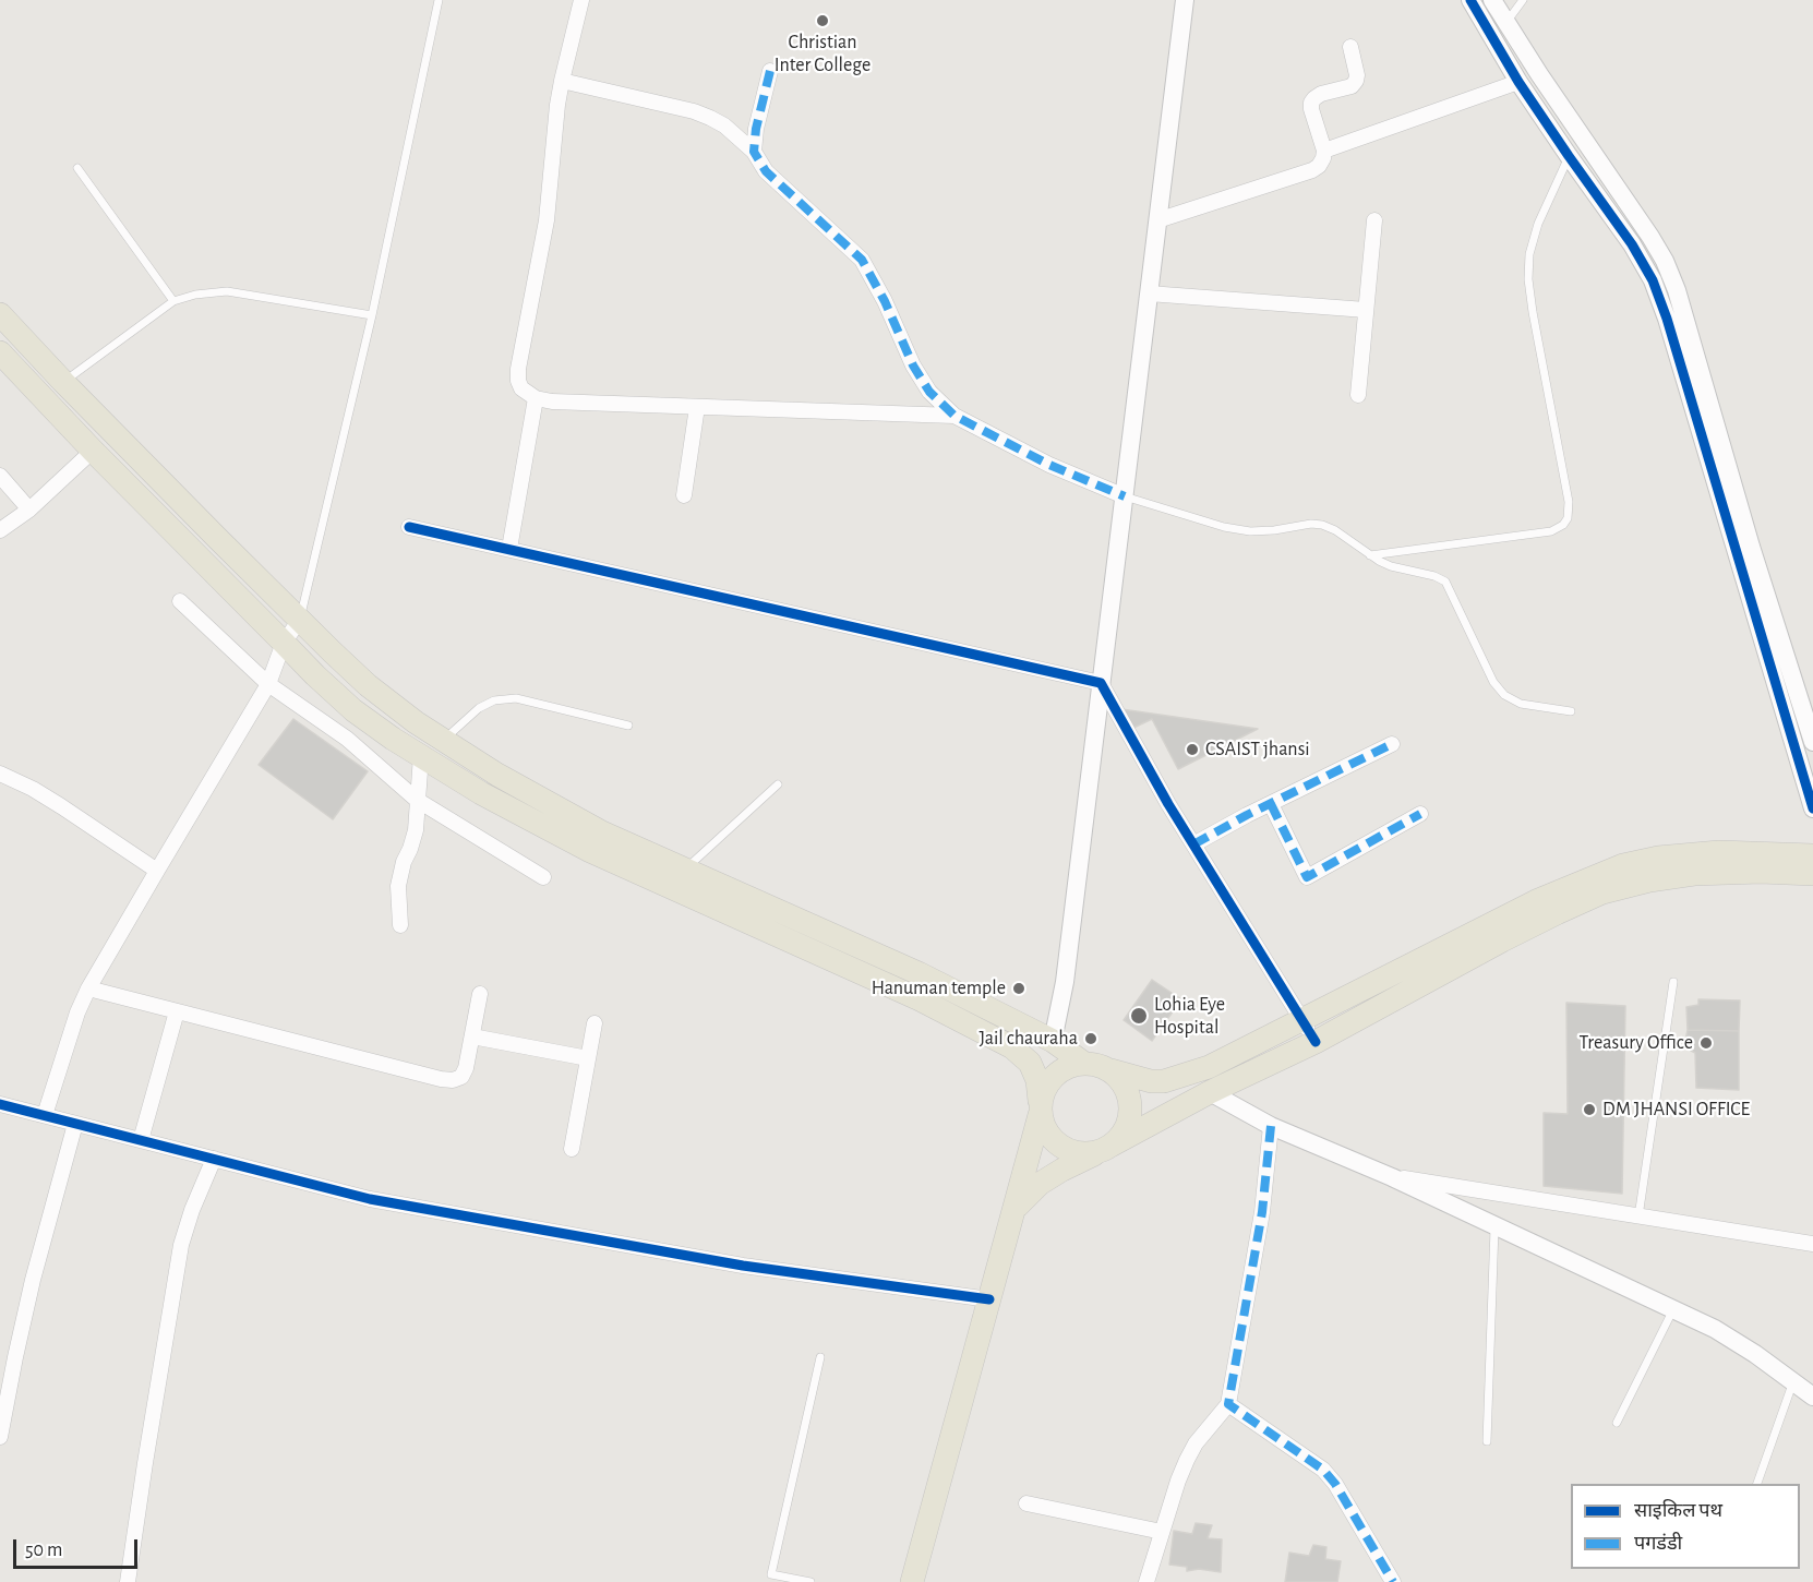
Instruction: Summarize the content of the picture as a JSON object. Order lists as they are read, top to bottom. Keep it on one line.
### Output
{"places":["Christian Inter College","CSAIST jhansi","Hanuman temple","Lohia Eye Hospital","Jail chauraha","Treasury Office","DM JHANSI OFFICE"],"legend":["साइकिल पथ","पगडंडी"],"scale_bar":"50 m"}
